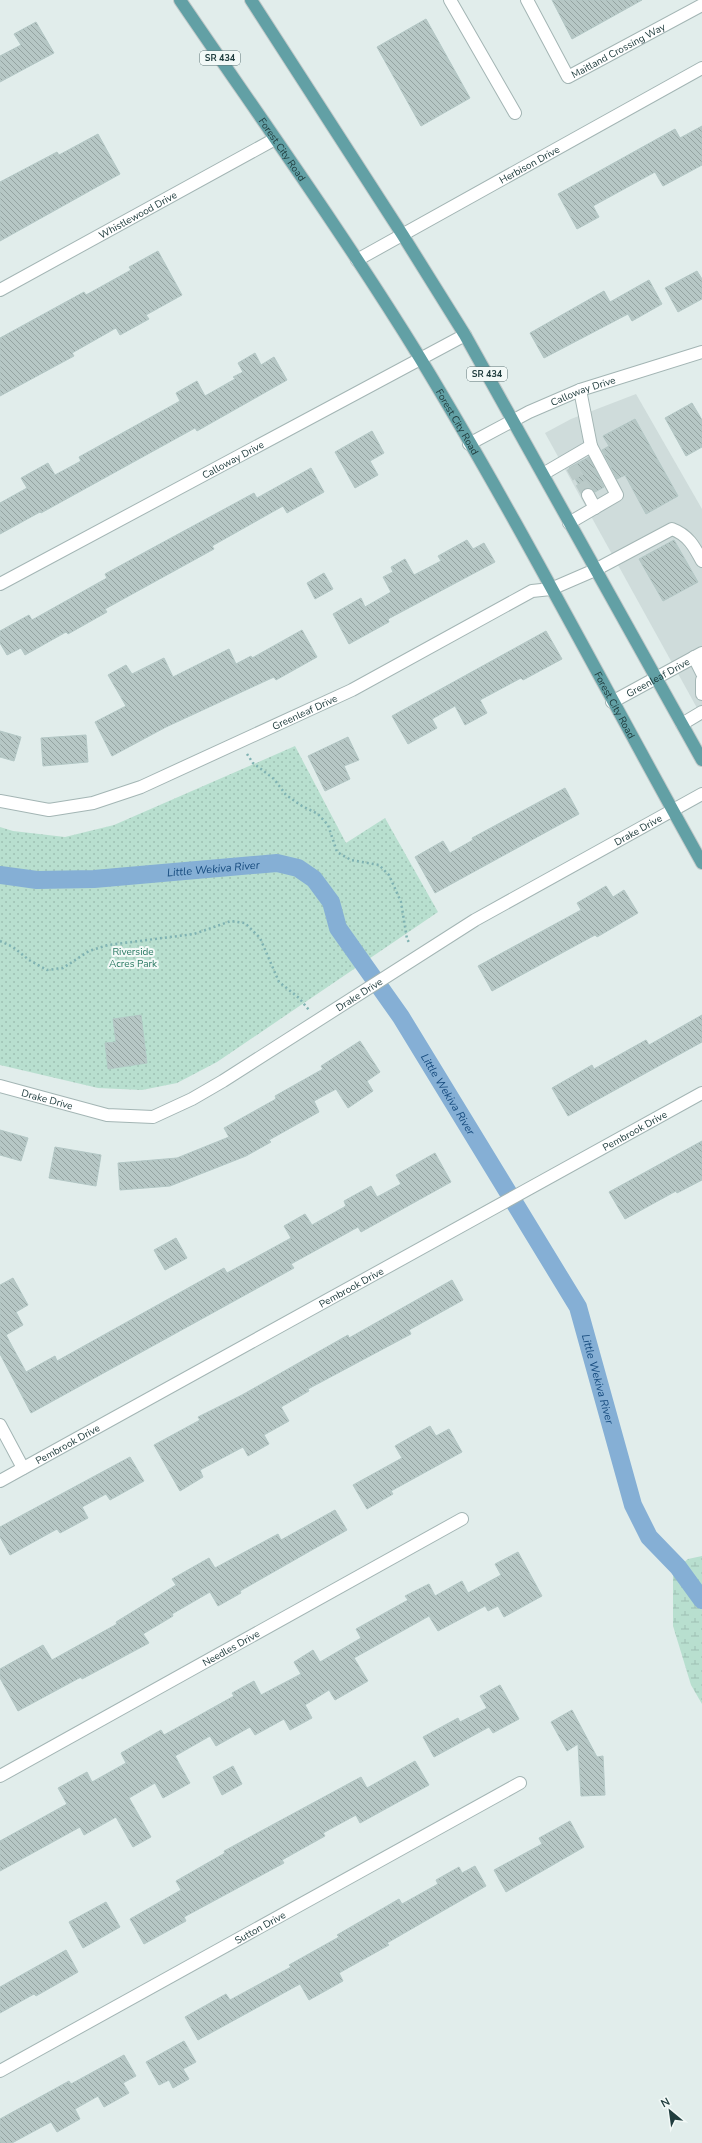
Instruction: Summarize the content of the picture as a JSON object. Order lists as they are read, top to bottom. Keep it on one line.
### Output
{"streets":{"main road":["SR 434","Forest City Road"],"street":["Maitland Crossing Way","Herbison Drive","Whistlewood Drive","Calloway Drive","Greenleaf Drive","Drake Drive","Pembrook Drive","Needles Drive","Sutton Drive"]},"crossings":[["SR 434","Herbison Drive"],["SR 434","Calloway Drive"],["SR 434","Greenleaf Drive"],["Forest City Road","Herbison Drive"],["Forest City Road","Whistlewood Drive"],["Forest City Road","Calloway Drive"],["Forest City Road","Greenleaf Drive"],["Forest City Road","Drake Drive"]],"water":["Little Wekiva River"],"parks":["Riverside Acres Park"],"north":"top left"}
